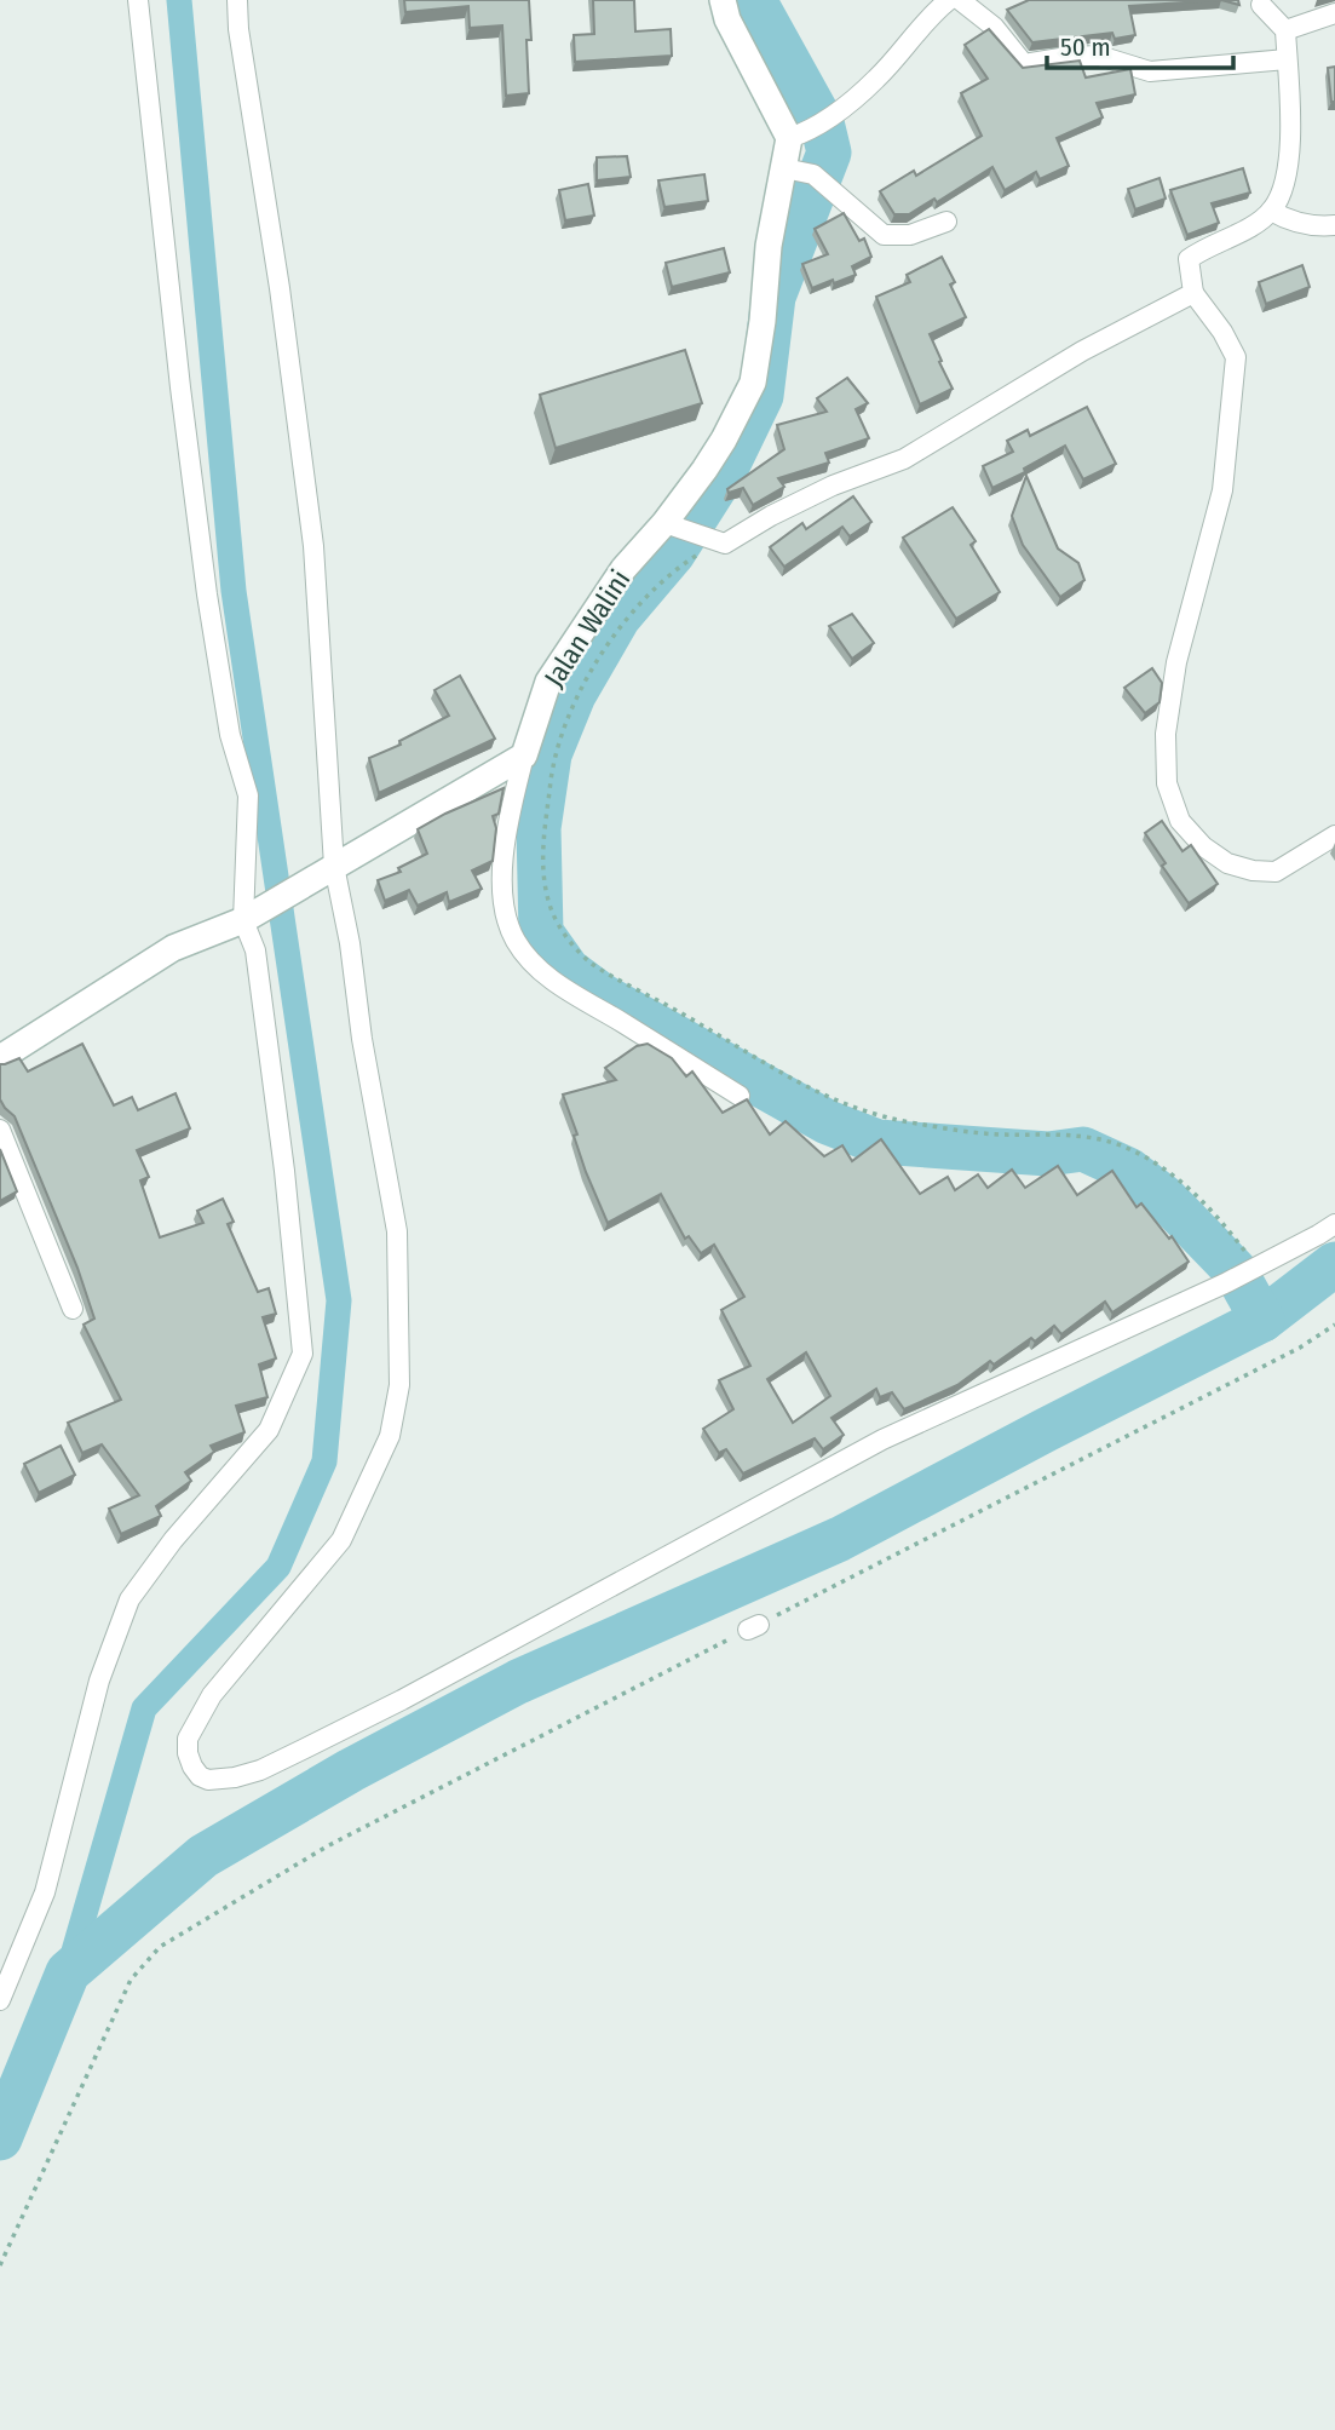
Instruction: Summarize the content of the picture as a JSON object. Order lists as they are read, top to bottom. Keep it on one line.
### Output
{"streets":{"street":["Jalan Walini"]},"scale_bar":"50 m"}
